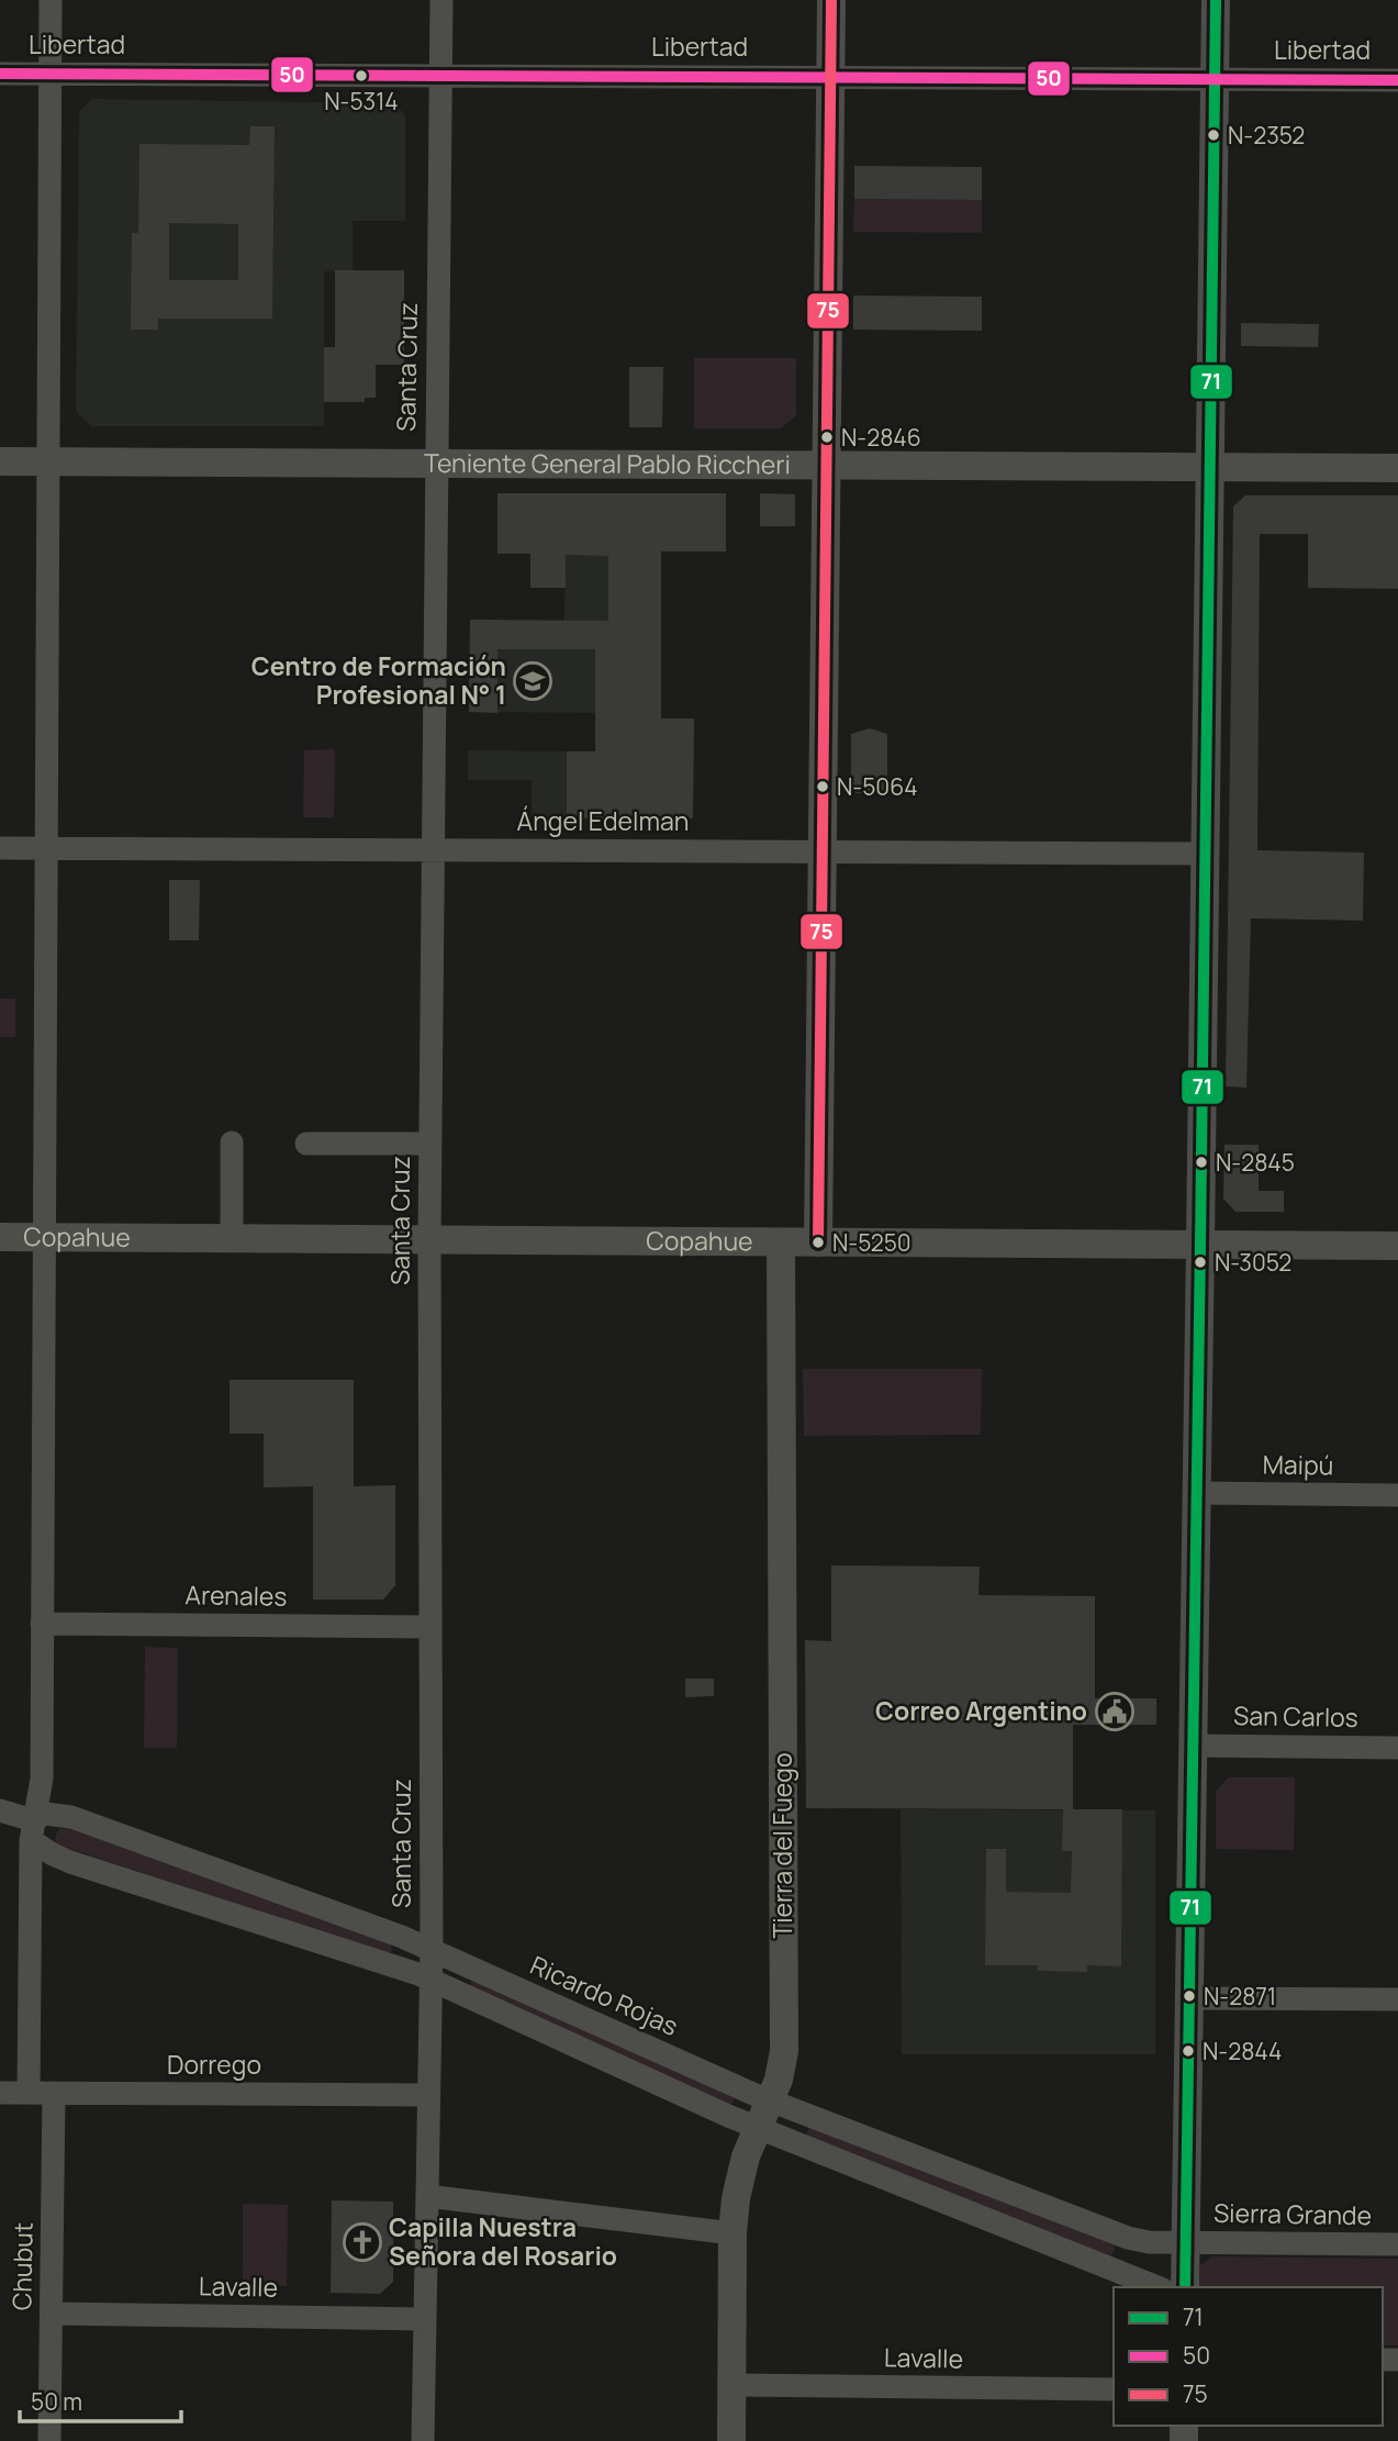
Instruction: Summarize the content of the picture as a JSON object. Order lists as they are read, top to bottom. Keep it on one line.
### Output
{"streets":{"street":["Libertad","Santa Cruz","Teniente General Pablo Riccheri","Ángel Edelman","Copahue","Maipú","Arenales","San Carlos","Tierra del Fuego","Ricardo Rojas","Dorrego","Sierra Grande","Chubut","Lavalle"]},"crossings":[["Libertad","Santa Cruz"],["Santa Cruz","Teniente General Pablo Riccheri"],["Santa Cruz","Ángel Edelman"],["Santa Cruz","Copahue"],["Santa Cruz","Arenales"],["Santa Cruz","Ricardo Rojas"],["Santa Cruz","Dorrego"],["Santa Cruz","Lavalle"],["Copahue","Tierra del Fuego"],["Tierra del Fuego","Ricardo Rojas"],["Tierra del Fuego","Lavalle"],["Ricardo Rojas","Sierra Grande"],["Dorrego","Chubut"],["Chubut","Lavalle"]],"places":{"other":["N-5314","N-2352","N-2846","N-5064","N-2845","N-5250","N-3052","N-2871","N-2844"],"school or university":["Centro de Formación Profesional N° 1"],"public building":["Correo Argentino"],"church":["Capilla Nuestra Señora del Rosario"]},"lines":["transit line 71","transit line 75","transit line 50"],"legend":["71","50","75"],"scale_bar":"50 m"}
